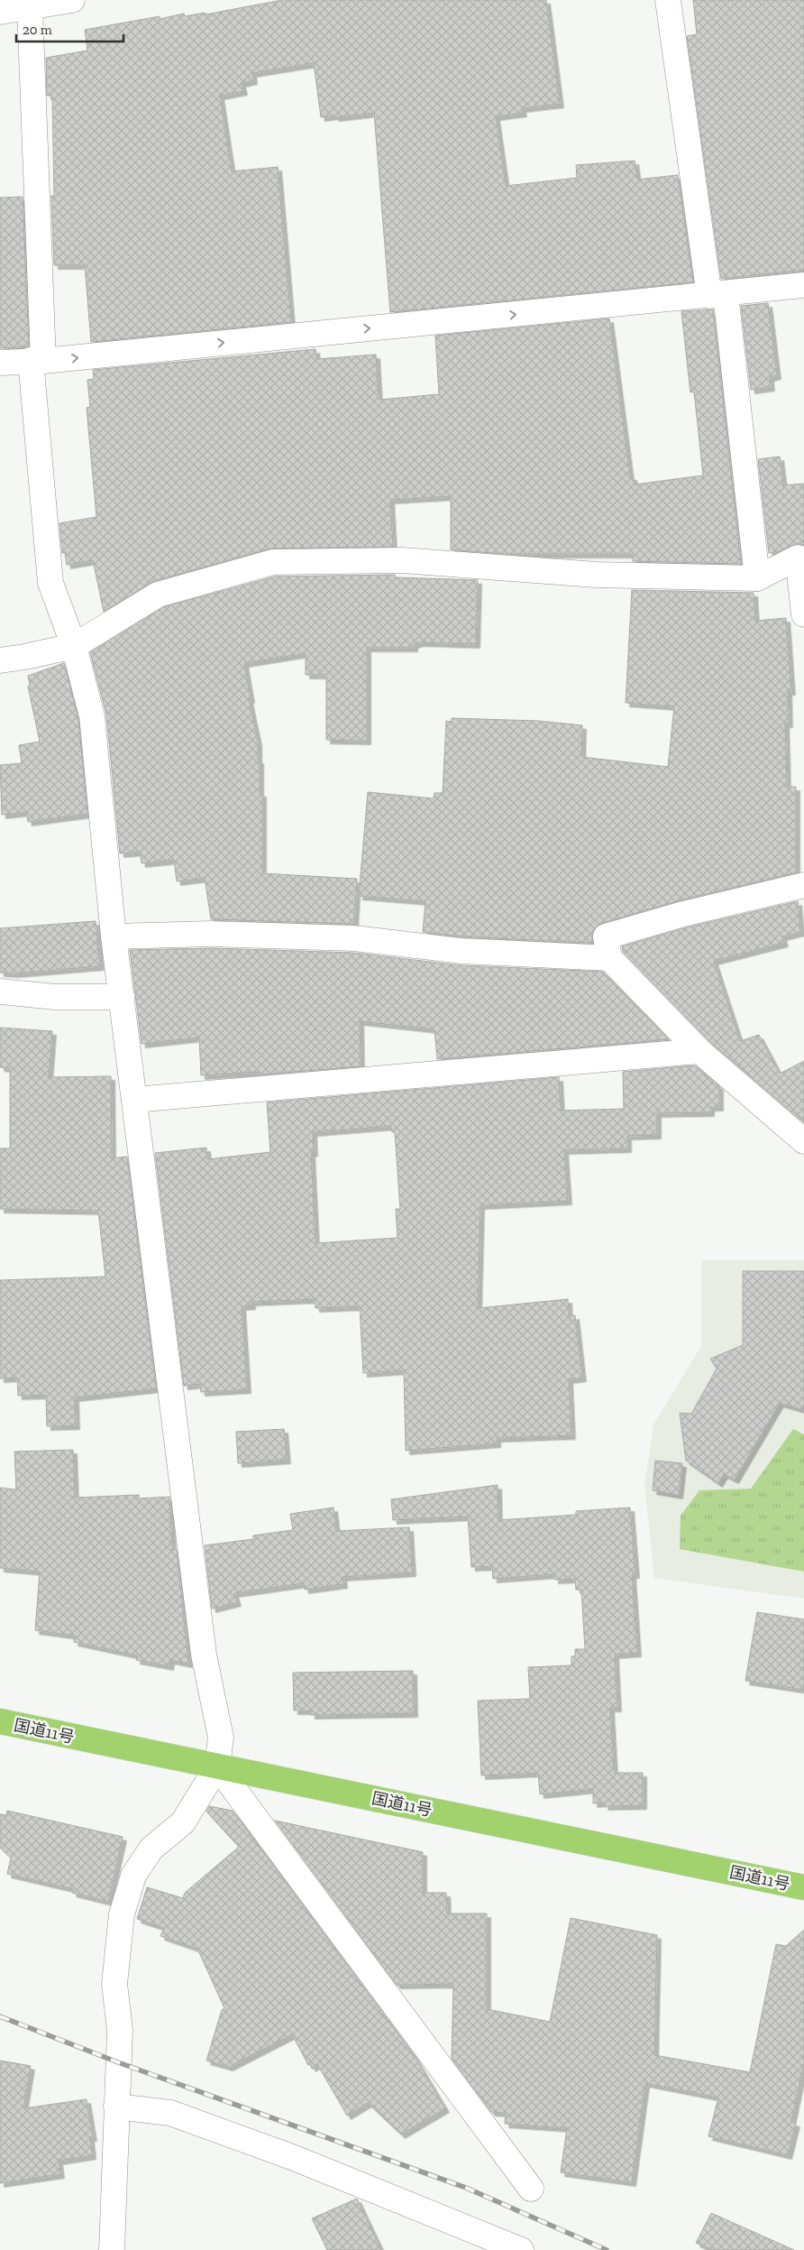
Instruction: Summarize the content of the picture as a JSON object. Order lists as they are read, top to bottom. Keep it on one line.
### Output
{"streets":{"highway":["国道11号"]},"scale_bar":"20 m"}
